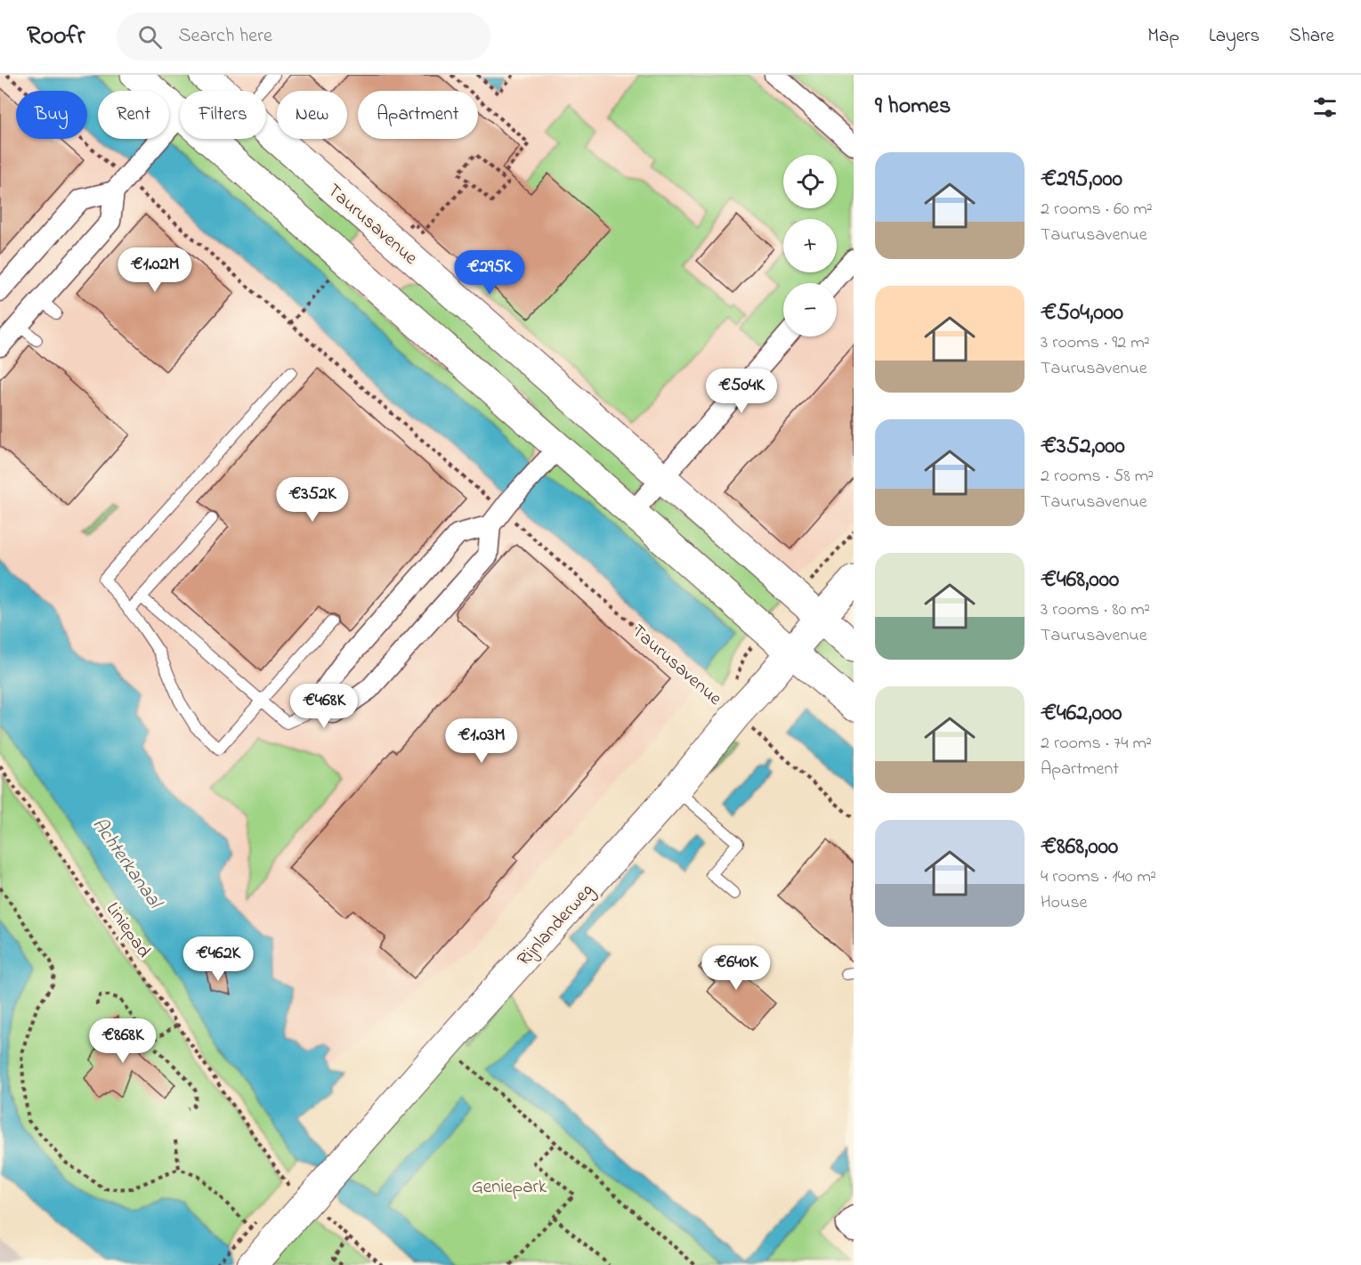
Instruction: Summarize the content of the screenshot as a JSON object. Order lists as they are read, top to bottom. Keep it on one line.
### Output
{"streets":{"main road":["Taurusavenue","Rijnlanderweg"],"path":["Liniepad"]},"crossings":[["Taurusavenue","Rijnlanderweg"]],"water":["Achterkanaal"],"parks":["Geniepark"],"page":{"header":"Roofr","search":"Search here","nav":["Map","Layers","Share"],"heading":"9 homes","chip":["Buy","Rent","Filters","New","Apartment"],"list":[{"name":"€295,000","note":"2 rooms · 60 m² · Taurusavenue"},{"name":"€504,000","note":"3 rooms · 92 m² · Taurusavenue"},{"name":"€352,000","note":"2 rooms · 58 m² · Taurusavenue"},{"name":"€468,000","note":"3 rooms · 80 m² · Taurusavenue"},{"name":"€462,000","note":"2 rooms · 74 m² · Apartment"},{"name":"€868,000","note":"4 rooms · 140 m² · House"}],"map_buttons":["+","−"],"price":["€1.02M","€295K","€504K","€352K","€468K","€1.03M","€462K","€640K","€868K"]}}
